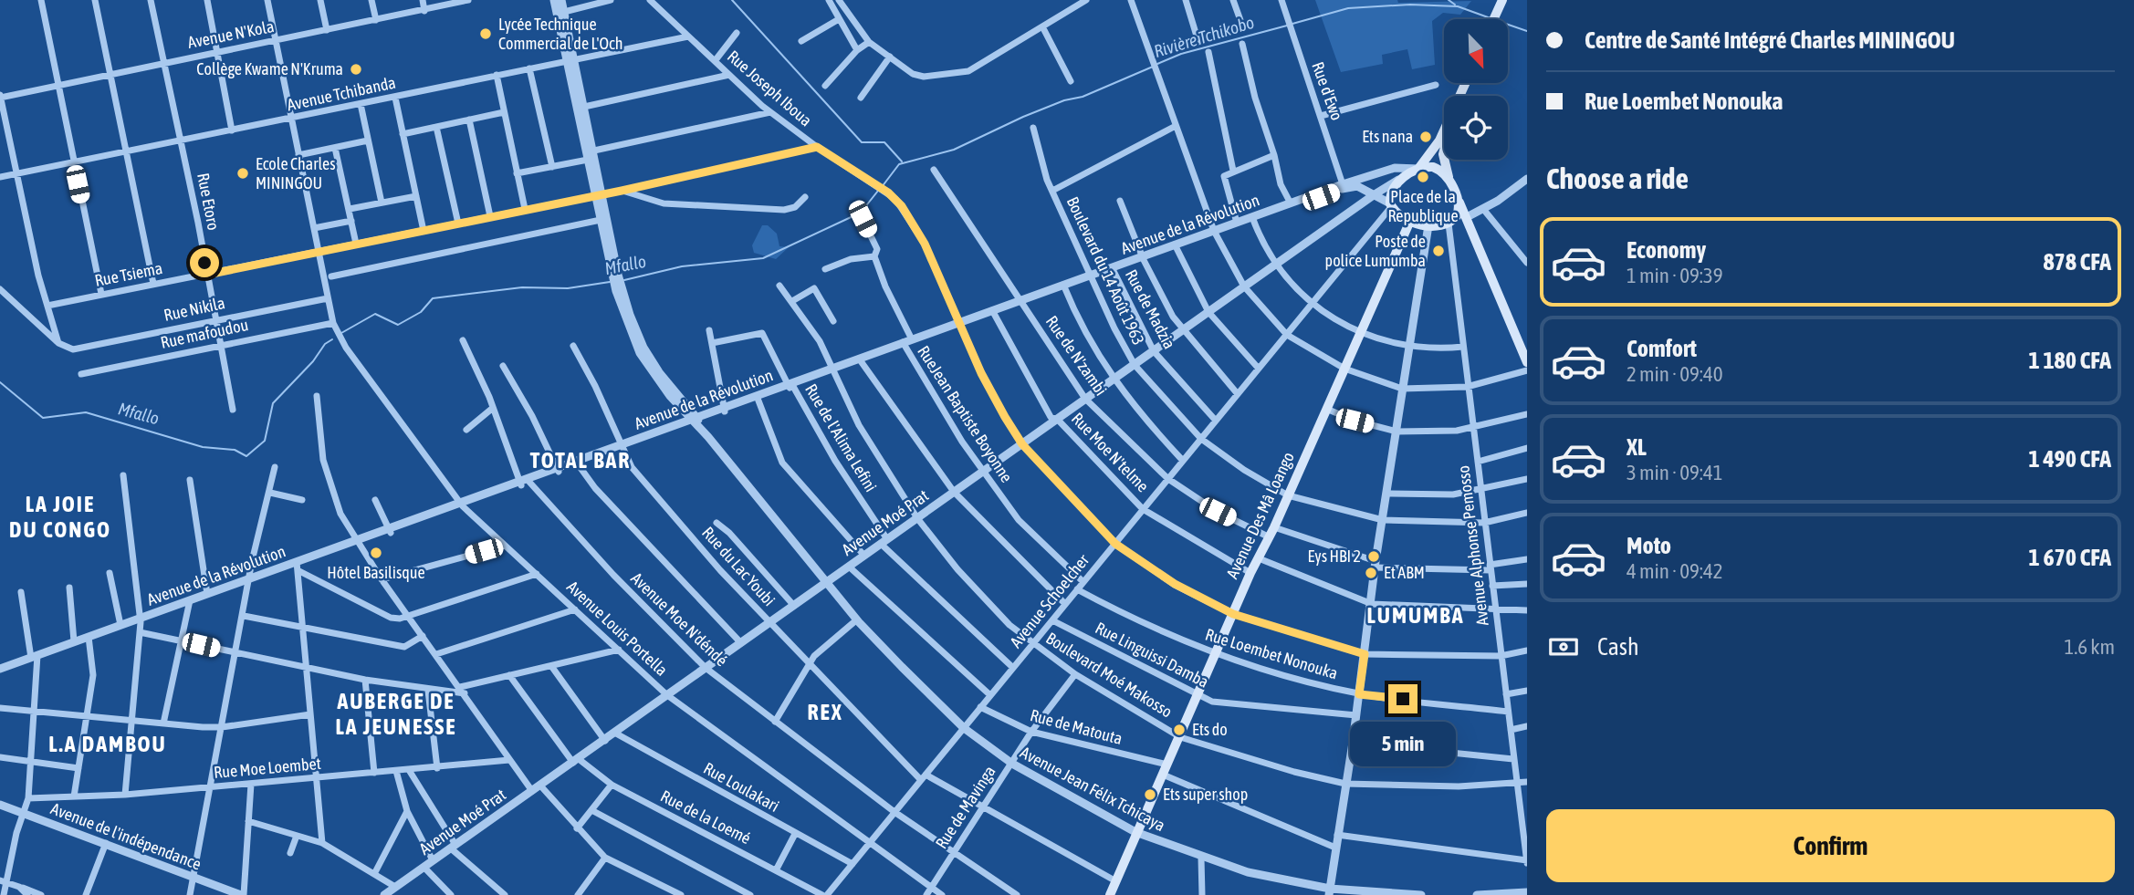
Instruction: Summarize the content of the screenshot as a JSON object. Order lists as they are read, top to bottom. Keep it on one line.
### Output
{"streets":{"main road":["Avenue Des Mâ Loango"],"street":["Avenue N'Kola","Rue Joseph Iboua","Rue d'Ewo","Avenue Tchibanda","Rue Etoro","Avenue de la Révolution","Boulevard du 14 Août 1963","Rue Tsiema","Rue Nikila","Rue de Madzia","Rue mafoudou","Rue de N'zambi","RueJean Baptiste Boyonne","Rue de l'Alima Lefini","Rue Moe N'telme","Avenue Moé Prat","Avenue Alphonse Pemosso","Rue du Lac Youbi","Avenue Schoelcher","Avenue Moe N'déndé","Avenue Louis Portella","Rue Loembet Nonouka","Rue Linguissi Damba","Boulevard Moé Makosso","Rue de Matouta","Rue Moe Loembet","Rue Loulakari","Avenue Jean Félix Tchicaya","Rue de Mavinga","Rue de la Loemé","Avenue de l'indépendance"]},"crossings":[["Avenue N'Kola","Rue Etoro"],["Avenue N'Kola","Avenue Louis Portella"],["Rue Joseph Iboua","Avenue Tchibanda"],["Rue Joseph Iboua","Avenue de la Révolution"],["Rue Joseph Iboua","Rue Tsiema"],["Rue Joseph Iboua","Avenue Des Mâ Loango"],["Rue Joseph Iboua","Avenue Moé Prat"],["Rue Joseph Iboua","Avenue Alphonse Pemosso"],["Rue Joseph Iboua","Avenue Schoelcher"],["Rue d'Ewo","Avenue de la Révolution"],["Avenue Tchibanda","Rue Etoro"],["Avenue Tchibanda","Avenue Louis Portella"],["Rue Etoro","Rue Tsiema"],["Rue Etoro","Rue Nikila"],["Rue Etoro","Rue mafoudou"],["Avenue de la Révolution","Boulevard du 14 Août 1963"],["Avenue de la Révolution","Rue de Madzia"],["Avenue de la Révolution","Rue de N'zambi"],["Avenue de la Révolution","RueJean Baptiste Boyonne"],["Avenue de la Révolution","Rue de l'Alima Lefini"],["Avenue de la Révolution","Rue Moe N'telme"],["Avenue de la Révolution","Avenue Des Mâ Loango"],["Avenue de la Révolution","Avenue Moé Prat"],["Avenue de la Révolution","Avenue Alphonse Pemosso"],["Avenue de la Révolution","Rue du Lac Youbi"],["Avenue de la Révolution","Avenue Schoelcher"],["Avenue de la Révolution","Avenue Moe N'déndé"],["Avenue de la Révolution","Avenue Louis Portella"],["Avenue de la Révolution","Boulevard Moé Makosso"],["Avenue de la Révolution","Avenue Jean Félix Tchicaya"],["Boulevard du 14 Août 1963","Avenue Des Mâ Loango"],["Boulevard du 14 Août 1963","Avenue Moé Prat"],["Boulevard du 14 Août 1963","Avenue Alphonse Pemosso"],["Boulevard du 14 Août 1963","Avenue Schoelcher"],["Rue Tsiema","Avenue Louis Portella"],["Rue Nikila","Avenue Louis Portella"],["Rue de Madzia","Avenue Moé Prat"],["Rue de Madzia","Avenue Schoelcher"],["Rue mafoudou","Avenue Louis Portella"],["Rue de N'zambi","Avenue Des Mâ Loango"],["Rue de N'zambi","Avenue Moé Prat"],["Rue de N'zambi","Avenue Alphonse Pemosso"],["Rue de N'zambi","Avenue Schoelcher"],["RueJean Baptiste Boyonne","Avenue Moé Prat"],["RueJean Baptiste Boyonne","Avenue Schoelcher"],["Rue de l'Alima Lefini","Avenue Moé Prat"],["Rue de l'Alima Lefini","Avenue Schoelcher"],["Rue Moe N'telme","Avenue Des Mâ Loango"],["Rue Moe N'telme","Avenue Moé Prat"],["Rue Moe N'telme","Avenue Schoelcher"],["Avenue Des Mâ Loango","Avenue Moé Prat"],["Avenue Des Mâ Loango","Avenue Alphonse Pemosso"],["Avenue Des Mâ Loango","Rue du Lac Youbi"],["Avenue Des Mâ Loango","Avenue Schoelcher"],["Avenue Des Mâ Loango","Rue Loembet Nonouka"],["Avenue Des Mâ Loango","Rue Linguissi Damba"],["Avenue Des Mâ Loango","Boulevard Moé Makosso"],["Avenue Des Mâ Loango","Rue de Matouta"],["Avenue Des Mâ Loango","Avenue Jean Félix Tchicaya"],["Avenue Moé Prat","Avenue Alphonse Pemosso"],["Avenue Moé Prat","Rue du Lac Youbi"],["Avenue Moé Prat","Avenue Schoelcher"],["Avenue Moé Prat","Avenue Moe N'déndé"],["Avenue Moé Prat","Avenue Louis Portella"],["Avenue Moé Prat","Boulevard Moé Makosso"],["Avenue Moé Prat","Rue Loulakari"],["Avenue Moé Prat","Avenue Jean Félix Tchicaya"],["Avenue Moé Prat","Rue de la Loemé"],["Avenue Alphonse Pemosso","Avenue Schoelcher"],["Avenue Alphonse Pemosso","Rue Loembet Nonouka"],["Avenue Alphonse Pemosso","Boulevard Moé Makosso"],["Rue du Lac Youbi","Avenue Schoelcher"],["Rue du Lac Youbi","Rue de Mavinga"],["Avenue Schoelcher","Avenue Moe N'déndé"],["Avenue Schoelcher","Avenue Louis Portella"],["Avenue Schoelcher","Rue Loembet Nonouka"],["Avenue Schoelcher","Rue Linguissi Damba"],["Avenue Schoelcher","Boulevard Moé Makosso"],["Avenue Schoelcher","Rue de Matouta"],["Avenue Schoelcher","Rue Loulakari"],["Avenue Schoelcher","Avenue Jean Félix Tchicaya"],["Avenue Schoelcher","Rue de la Loemé"],["Avenue Moe N'déndé","Rue de Mavinga"],["Avenue Louis Portella","Rue de Mavinga"],["Boulevard Moé Makosso","Rue de Mavinga"],["Rue de Matouta","Rue de Mavinga"],["Avenue Jean Félix Tchicaya","Rue de Mavinga"]],"districts":["TOTAL BAR","LA JOIE DU CONGO","LUMUMBA","AUBERGE DE LA JEUNESSE","REX","L.A DAMBOU"],"water":["Rivière Tchikobo","Mfallo"],"places":["Lycée Technique Commercial de L'Och","Collège Kwame N'Kruma","Ets nana","Ecole Charles MININGOU","Place de la Republique","Poste de police Lumumba","Hôtel Basilisque","Eys HBI 2","Et ABM","Ets do","Ets super shop"],"north":"bottom right","page":{"banner":["Centre de Santé Intégré Charles MININGOU","Rue Loembet Nonouka"],"heading":"Choose a ride","list":[{"name":"Economy","note":"1 min · 09:39","value":"878 CFA"},{"name":"Comfort","note":"2 min · 09:40","value":"1 180 CFA"},{"name":"XL","note":"3 min · 09:41","value":"1 490 CFA"},{"name":"Moto","note":"4 min · 09:42","value":"1 670 CFA"}],"pay":["Cash","1.6 km"],"bubble":"5 min","buttons":"Confirm"}}
